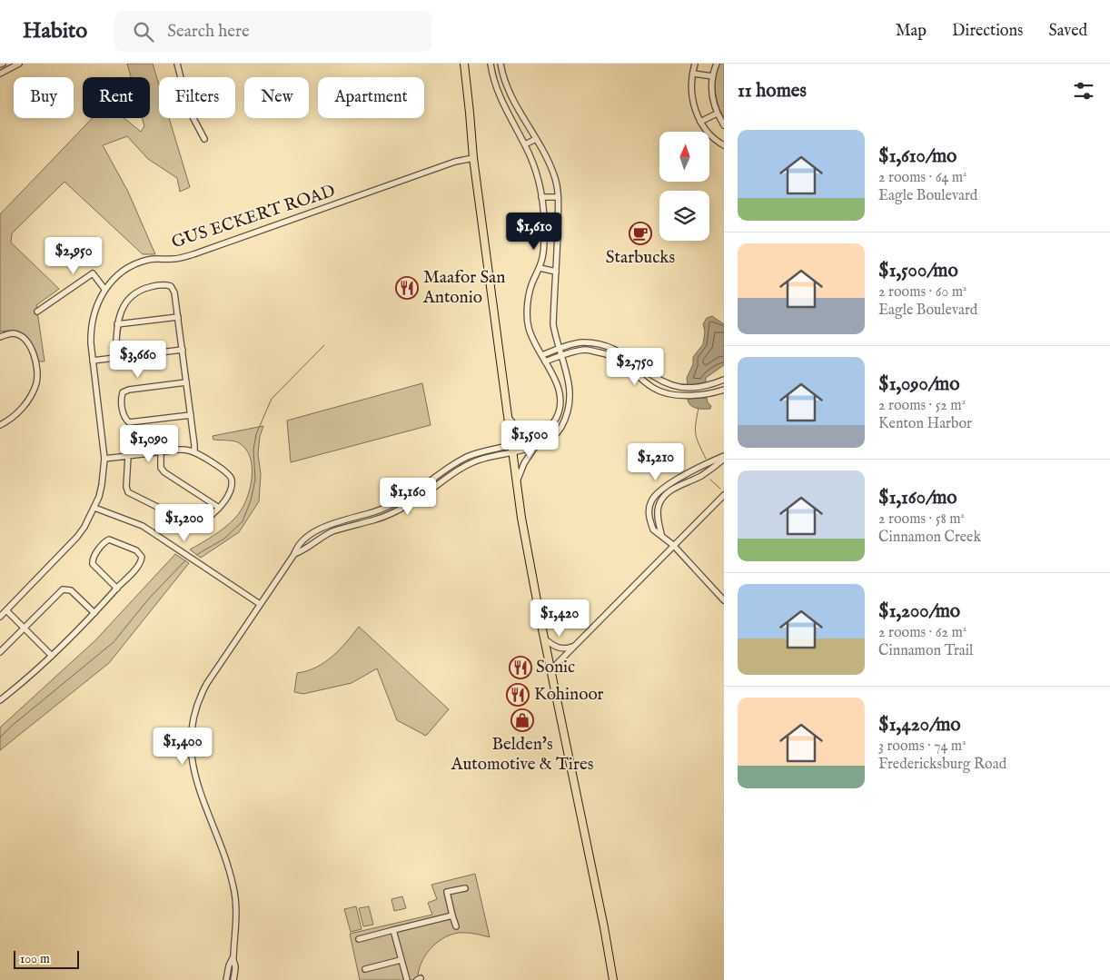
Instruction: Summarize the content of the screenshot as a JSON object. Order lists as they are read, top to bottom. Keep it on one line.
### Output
{"streets":{"street":["GUS ECKERT ROAD"]},"places":{"cafe":["Starbucks"],"restaurant":["Maafor San Antonio","Sonic","Kohinoor"],"shop":["Belden's Automotive & Tires"]},"scale_bar":"100 m","north":"top","page":{"header":"Habito","search":"Search here","nav":["Map","Directions","Saved"],"heading":"11 homes","chip":["Buy","Rent","Filters","New","Apartment"],"list":[{"name":"$1,610/mo","note":"2 rooms · 64 m² · Eagle Boulevard"},{"name":"$1,500/mo","note":"2 rooms · 60 m² · Eagle Boulevard"},{"name":"$1,090/mo","note":"2 rooms · 52 m² · Kenton Harbor"},{"name":"$1,160/mo","note":"2 rooms · 58 m² · Cinnamon Creek"},{"name":"$1,200/mo","note":"2 rooms · 62 m² · Cinnamon Trail"},{"name":"$1,420/mo","note":"3 rooms · 74 m² · Fredericksburg Road"}],"price":["$1,610","$2,950","$3,660","$2,750","$1,500","$1,090","$1,210","$1,160","$1,200","$1,420","$1,400"],"scale":"100 m"}}
